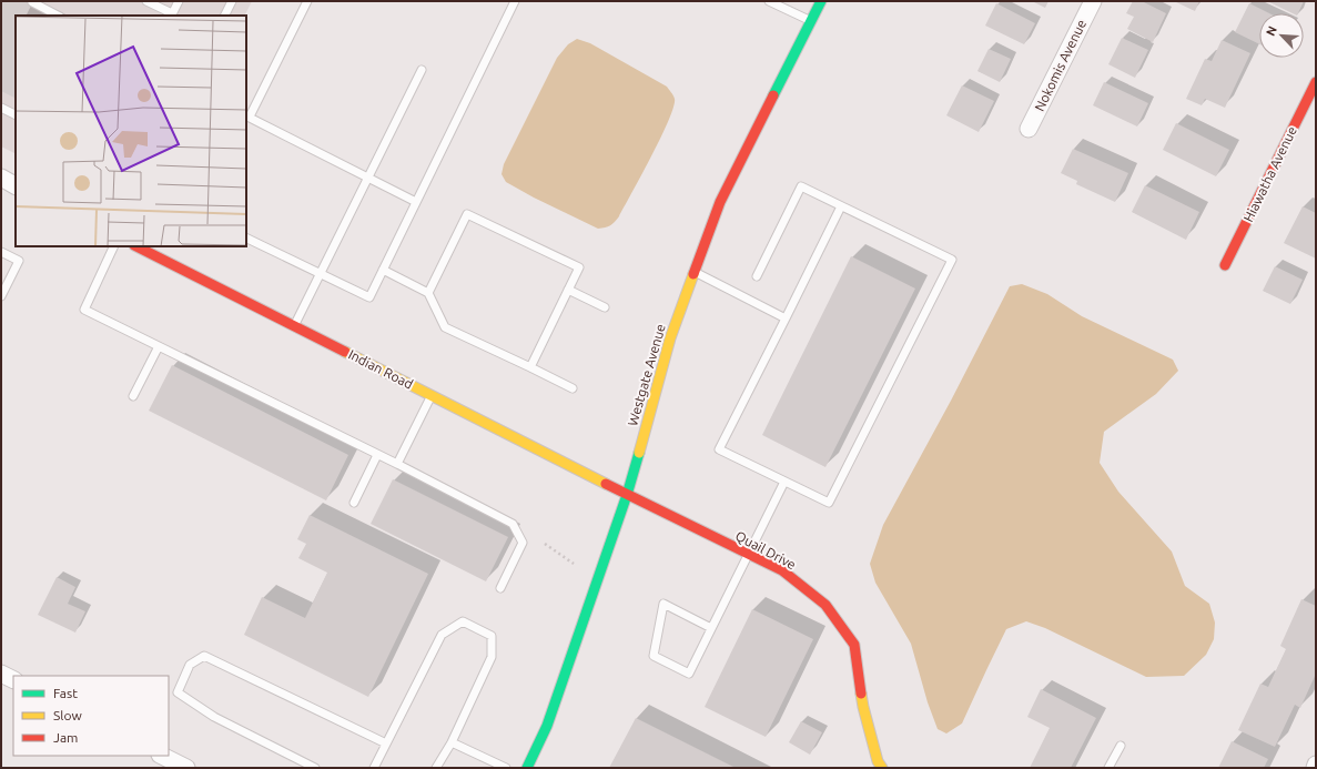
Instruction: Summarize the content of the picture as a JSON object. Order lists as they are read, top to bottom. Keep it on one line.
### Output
{"streets":{"street":["Nokomis Avenue","Hiawatha Avenue","Indian Road","Westgate Avenue","Quail Drive"]},"crossings":[["Indian Road","Westgate Avenue"],["Indian Road","Quail Drive"],["Westgate Avenue","Quail Drive"]],"legend":["Fast","Slow","Jam"],"north":"top left"}
